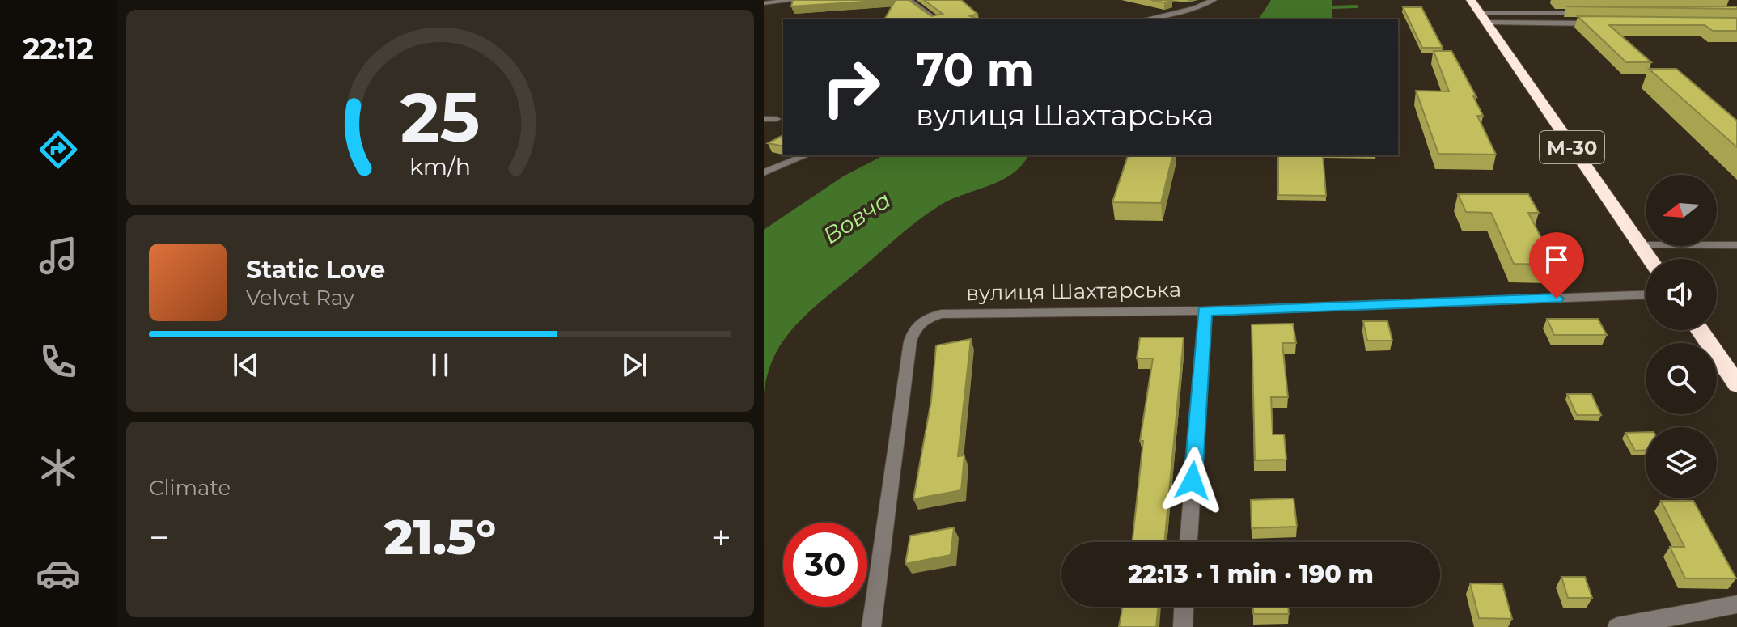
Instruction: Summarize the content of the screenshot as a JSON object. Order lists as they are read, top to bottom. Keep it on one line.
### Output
{"streets":{"highway":["М-30"],"street":["вулиця Шахтарська"]},"water":["Вовча"],"north":"left","page":{"tabs":"22:12","turn":["70 m","вулиця Шахтарська"],"song":["Static Love","Velvet Ray"],"tile":"Climate","heat":["−","21.5°","+"],"limit":"30","trip":"22:13 · 1 min · 190 m","gauge":["25","km/h"]}}
